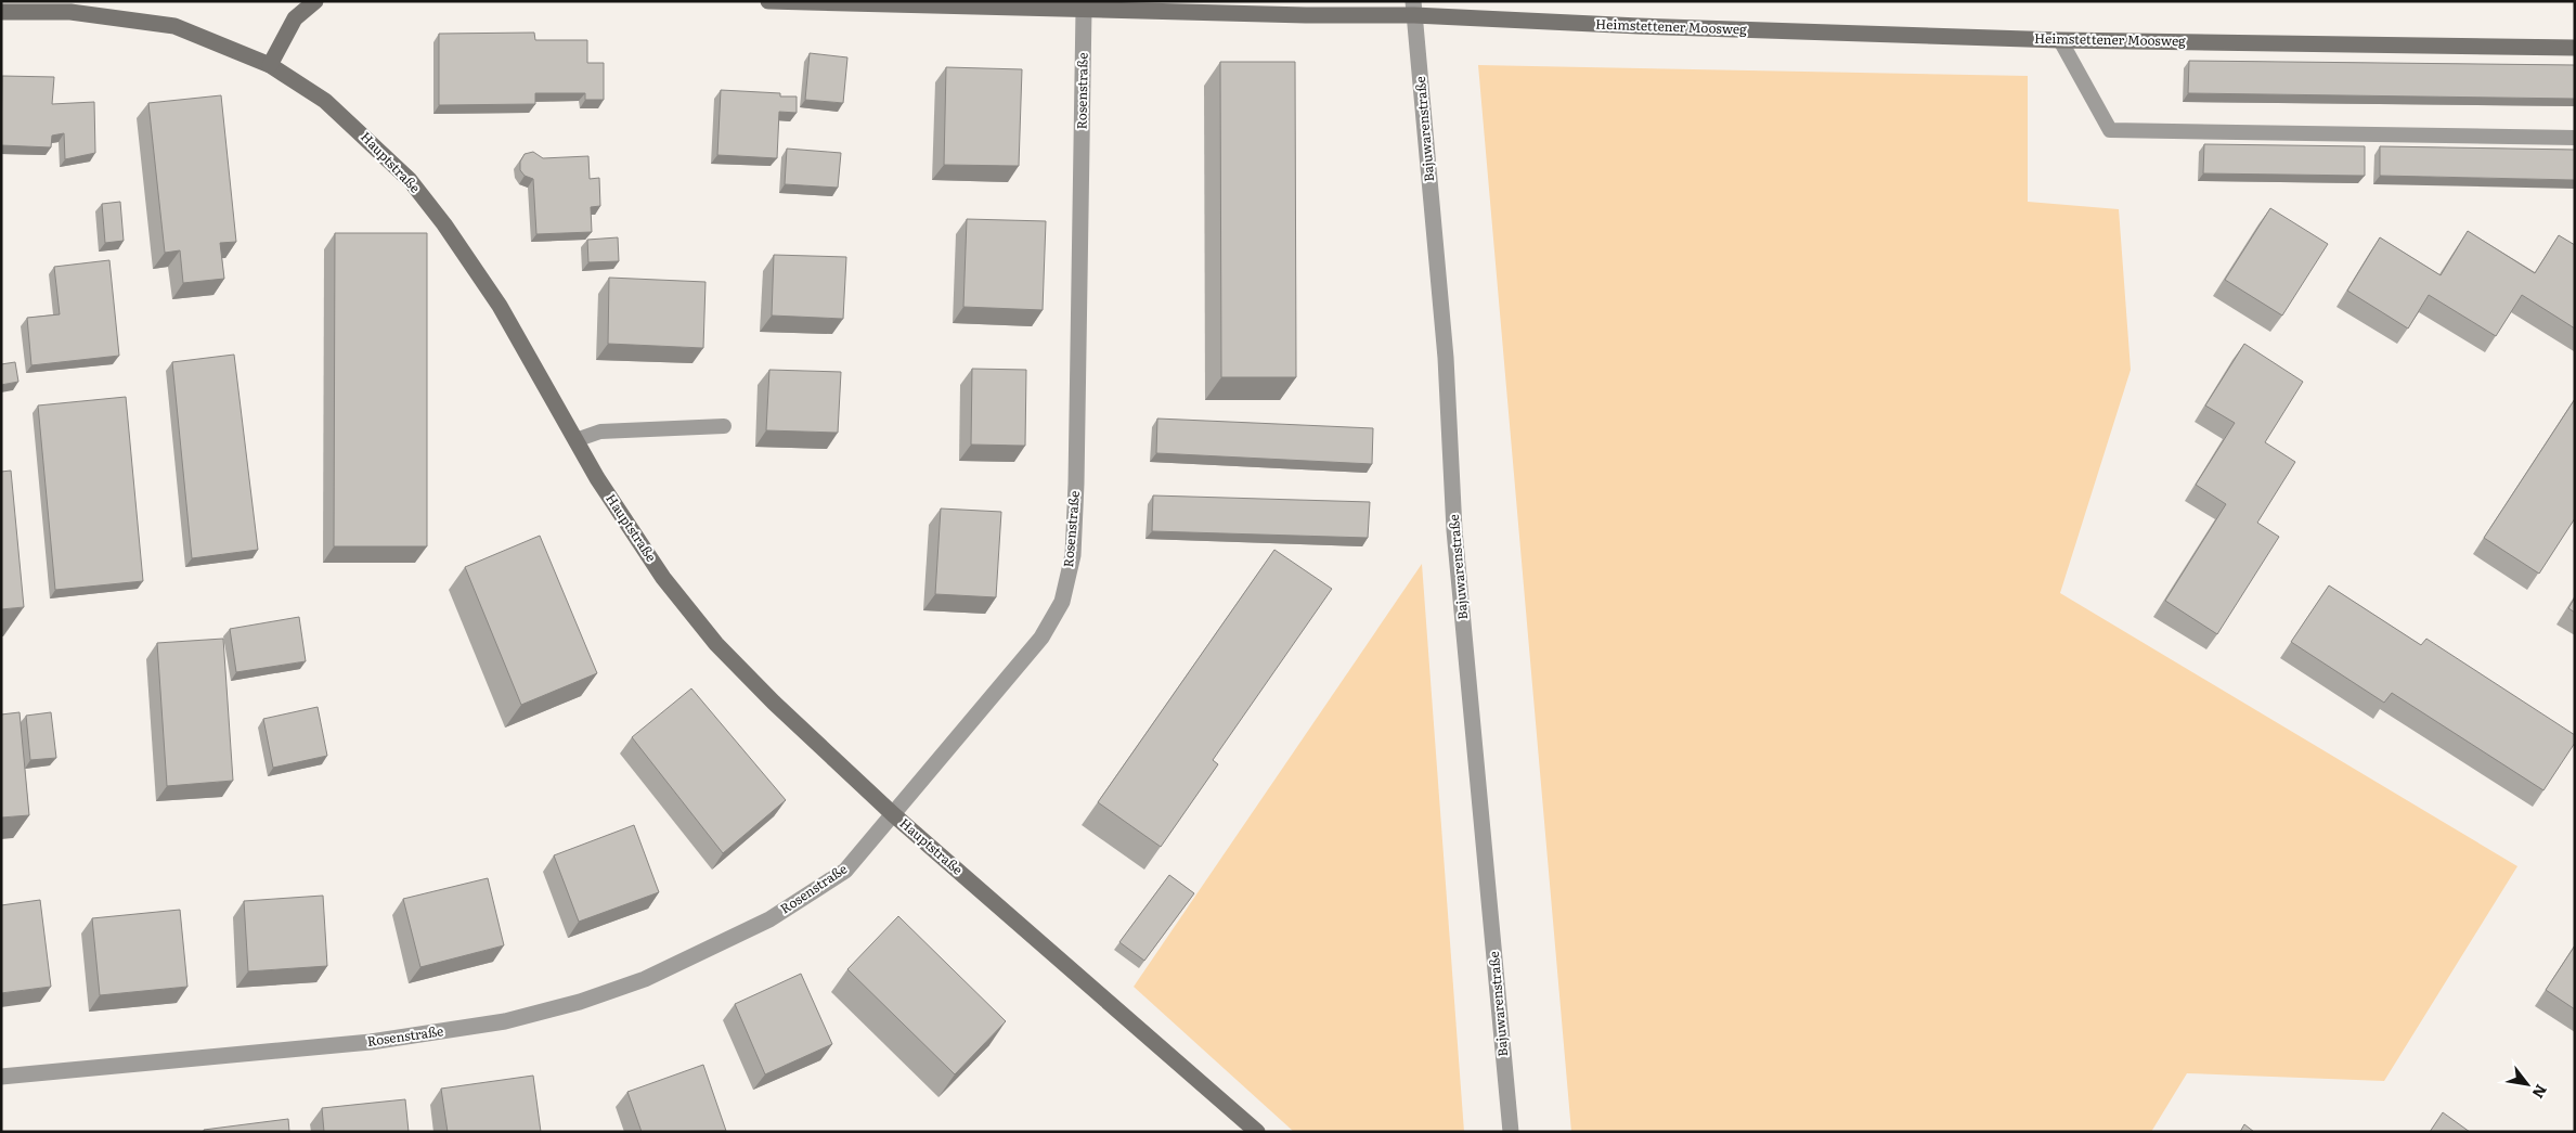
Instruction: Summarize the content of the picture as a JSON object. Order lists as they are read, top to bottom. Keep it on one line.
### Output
{"streets":{"street":["Heimstettener Moosweg","Rosenstraße","Bajuwarenstraße","Hauptstraße"]},"crossings":[["Heimstettener Moosweg","Rosenstraße"],["Heimstettener Moosweg","Bajuwarenstraße"],["Rosenstraße","Hauptstraße"]],"north":"bottom right"}
